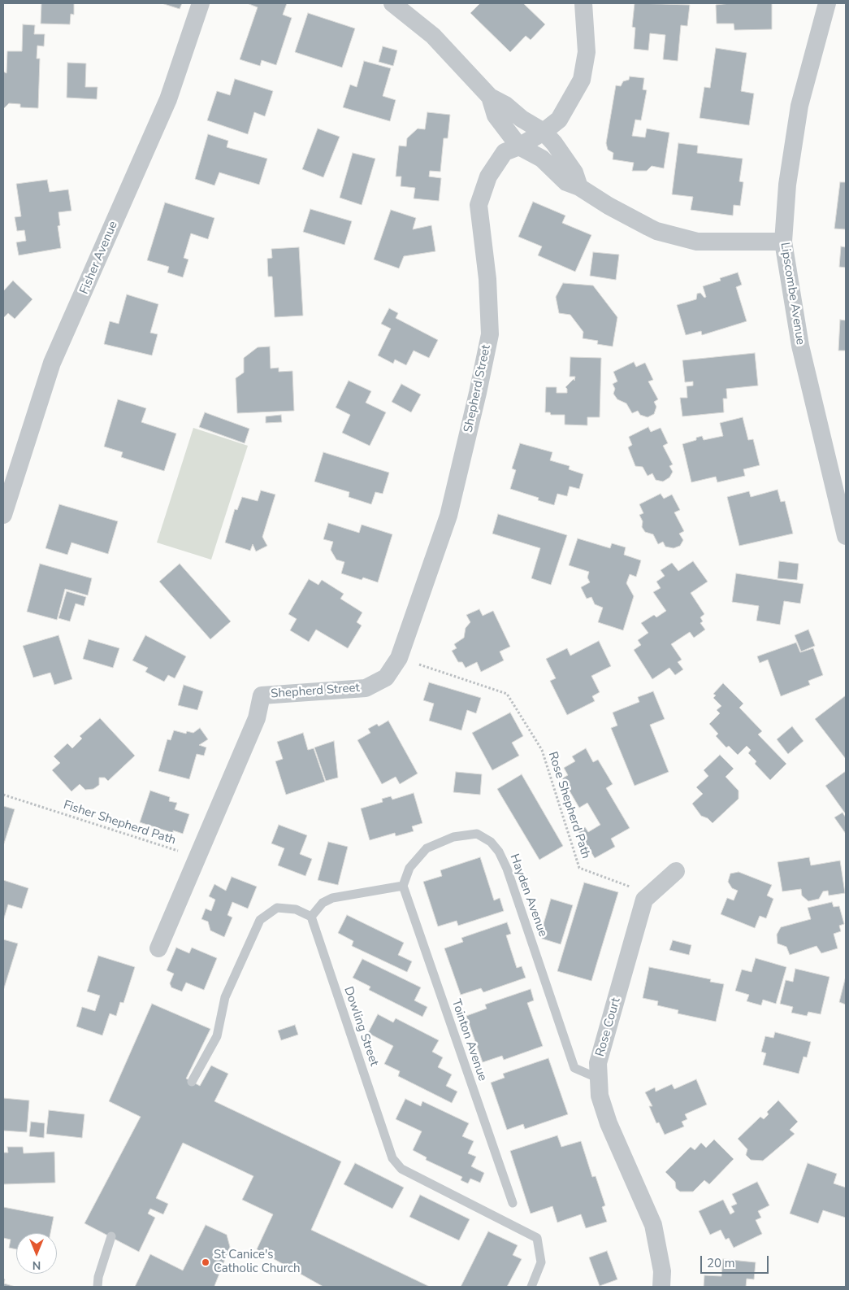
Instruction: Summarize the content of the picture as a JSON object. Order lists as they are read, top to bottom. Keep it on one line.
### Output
{"streets":{"street":["Fisher Avenue","Lipscombe Avenue","Shepherd Street","Rose Court"],"lane":["Hayden Avenue","Dowling Street","Tointon Avenue"],"path":["Rose Shepherd Path","Fisher Shepherd Path"]},"crossings":[["Shepherd Street","Rose Shepherd Path"],["Hayden Avenue","Rose Court"],["Hayden Avenue","Tointon Avenue"]],"places":["St Canice's Catholic Church"],"scale_bar":"20 m","north":"bottom"}
